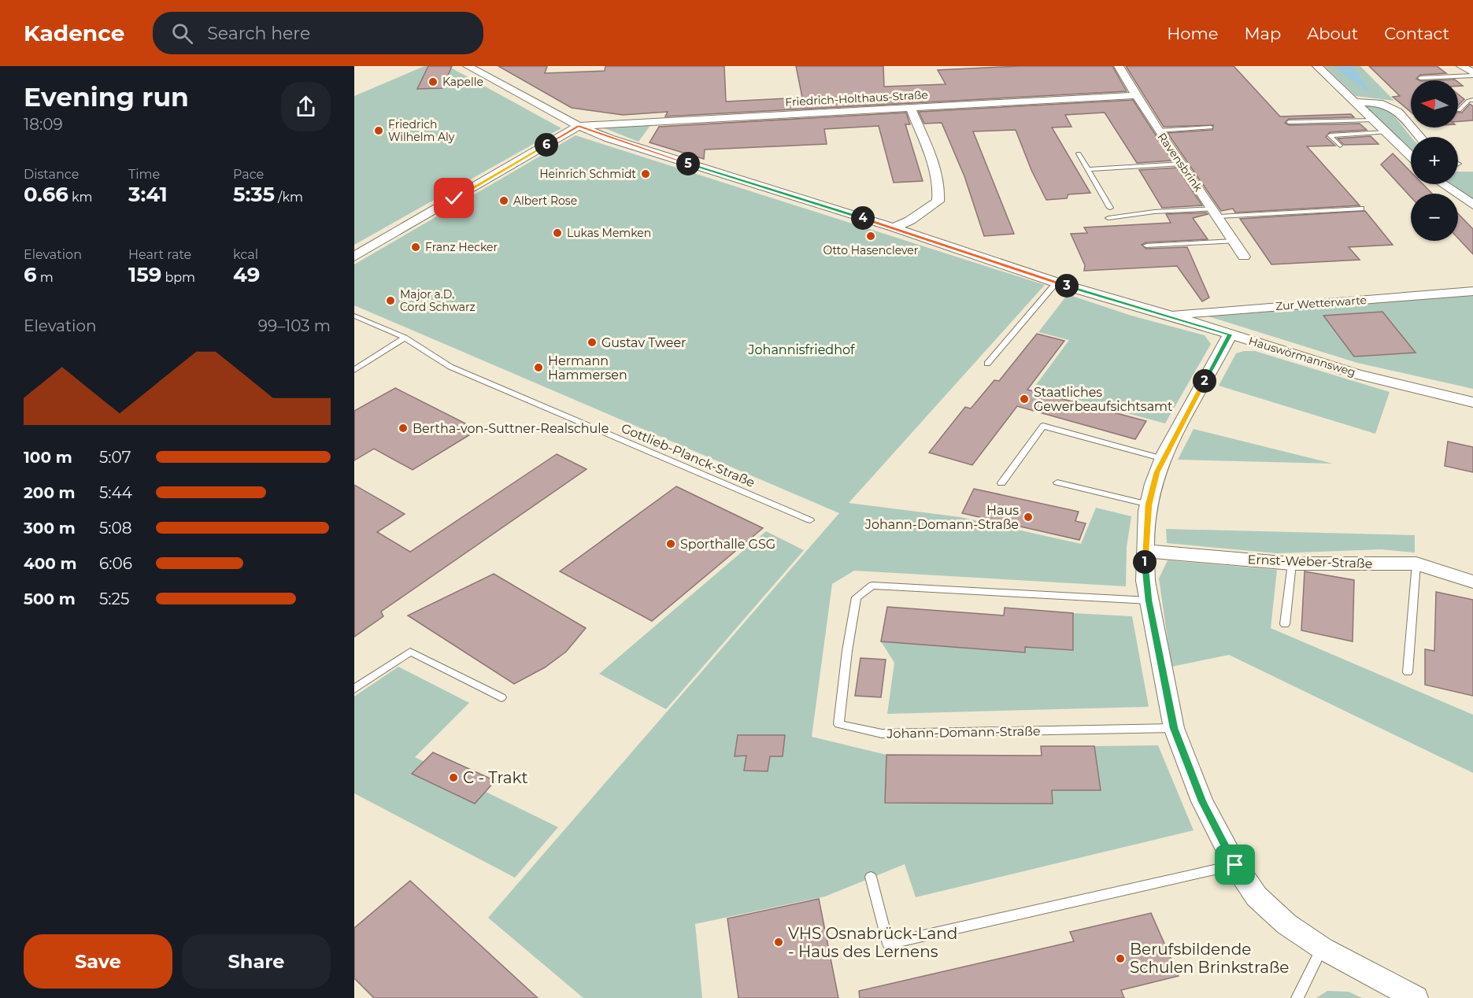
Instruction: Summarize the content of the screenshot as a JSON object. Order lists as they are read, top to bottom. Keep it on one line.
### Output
{"streets":{"street":["Friedrich-Holthaus-Straße","Ravensbrink","Zur Wetterwarte","Hauswörmannsweg","Ernst-Weber-Straße"],"lane":["Gottlieb-Planck-Straße","Johann-Domann-Straße"]},"crossings":[["Friedrich-Holthaus-Straße","Ravensbrink"],["Friedrich-Holthaus-Straße","Hauswörmannsweg"],["Zur Wetterwarte","Hauswörmannsweg"]],"parks":["Johannisfriedhof"],"places":["Kapelle","Friedrich Wilhelm Aly","Heinrich Schmidt","Albert Rose","Lukas Memken","Otto Hasenclever","Franz Hecker","Major a.D. Cord Schwarz","Gustav Tweer","Hermann Hammersen","Staatliches Gewerbeaufsichtsamt","Bertha-von-Suttner-Realschule","Haus Johann-Domann-Straße","Sporthalle GSG","C - Trakt","VHS Osnabrück-Land - Haus des Lernens","Berufsbildende Schulen Brinkstraße"],"north":"left","page":{"header":"Kadence","search":"Search here","nav":["Home","Map","About","Contact"],"heading":["Evening run","18:09"],"map_buttons":["+","−"],"pins":["6","5","4","3","2","1"],"stats":[["Distance","0.66 km"],["Time","3:41"],["Pace","5:35 /km"],["Elevation","6 m"],["Heart rate","159 bpm"],["kcal","49"]],"chart":["Elevation","99–103 m"],"list":[{"name":"100 m","note":"5:07"},{"name":"200 m","note":"5:44"},{"name":"300 m","note":"5:08"},{"name":"400 m","note":"6:06"},{"name":"500 m","note":"5:25"}],"buttons":["Save","Share"]}}
